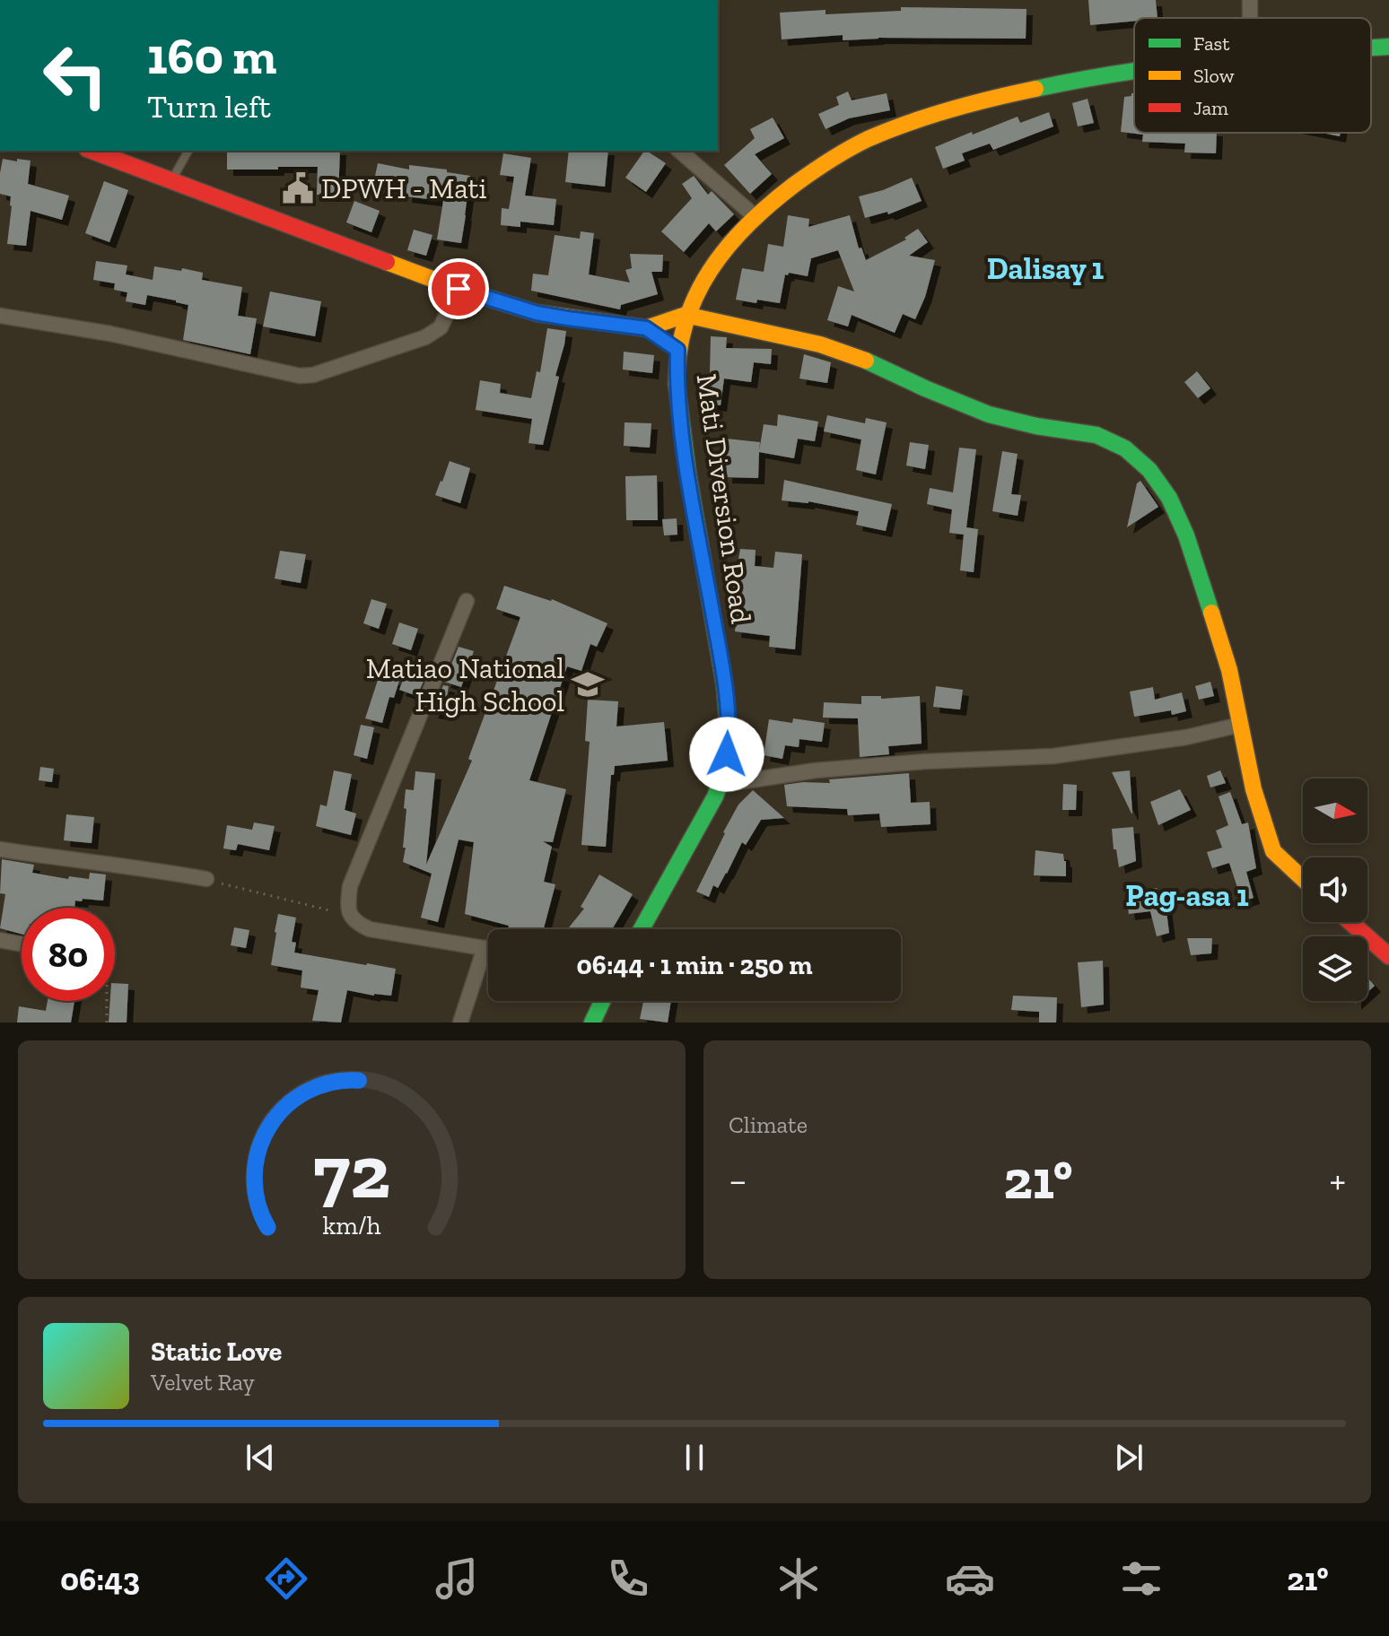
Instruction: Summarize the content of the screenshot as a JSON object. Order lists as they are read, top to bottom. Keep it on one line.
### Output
{"streets":{"main road":["Mati Diversion Road"]},"districts":["Dalisay 1","Pag-asa 1"],"places":{"public building":["DPWH - Mati"],"school or university":["Matiao National High School"]},"legend":["Fast","Slow","Jam"],"north":"right","page":{"turn":["160 m","Turn left"],"limit":"80","trip":"06:44 · 1 min · 250 m","tile":"Climate","heat":["−","21°","+"],"song":["Static Love","Velvet Ray"],"tabs":["06:43","21°"],"gauge":["72","km/h"]}}
